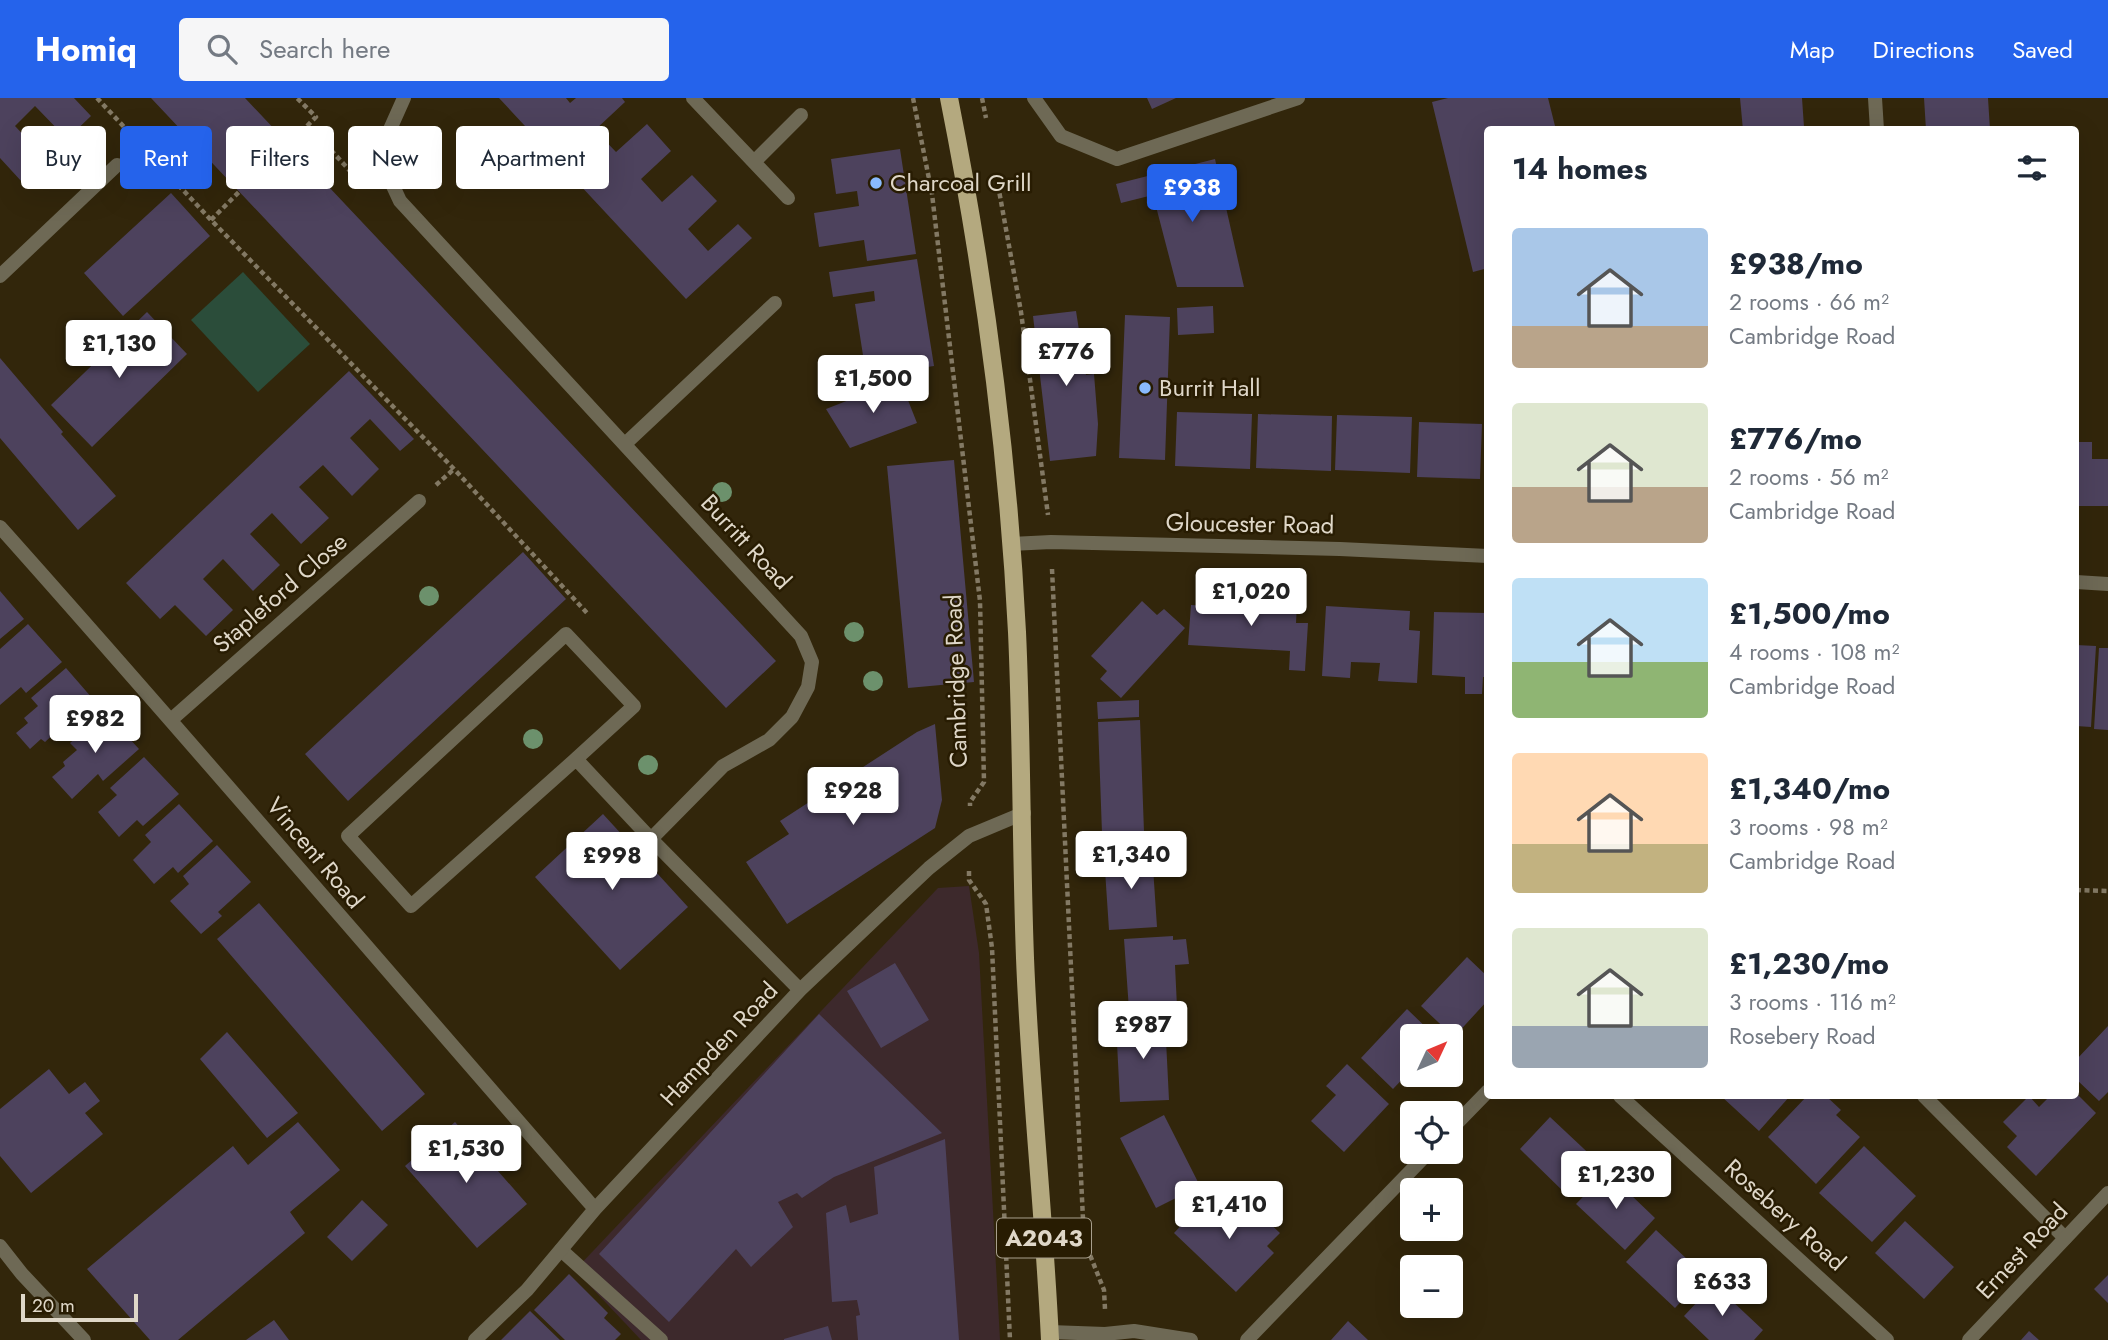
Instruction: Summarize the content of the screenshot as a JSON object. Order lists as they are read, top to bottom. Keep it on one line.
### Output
{"streets":{"main road":["A2043"],"street":["Gloucester Road","Burritt Road","Stapleford Close","Vincent Road","Hampden Road","Rosebery Road","Ernest Road"],"path":["Cambridge Road"]},"crossings":[["Gloucester Road","A2043"],["Stapleford Close","Vincent Road"],["Cambridge Road","Hampden Road"],["Vincent Road","Hampden Road"],["Hampden Road","A2043"]],"places":["Charcoal Grill","Burrit Hall"],"scale_bar":"20 m","north":"top right","page":{"header":"Homiq","search":"Search here","nav":["Map","Directions","Saved"],"chip":["Buy","Rent","Filters","New","Apartment"],"heading":"14 homes","price":["£938","£1,130","£776","£1,500","£1,020","£982","£928","£1,340","£998","£987","£1,530","£1,230","£1,410","£633"],"list":[{"name":"£938/mo","note":"2 rooms · 66 m² · Cambridge Road"},{"name":"£776/mo","note":"2 rooms · 56 m² · Cambridge Road"},{"name":"£1,500/mo","note":"4 rooms · 108 m² · Cambridge Road"},{"name":"£1,340/mo","note":"3 rooms · 98 m² · Cambridge Road"},{"name":"£1,230/mo","note":"3 rooms · 116 m² · Rosebery Road"}],"map_buttons":["+","−"],"scale":"20 m"}}
